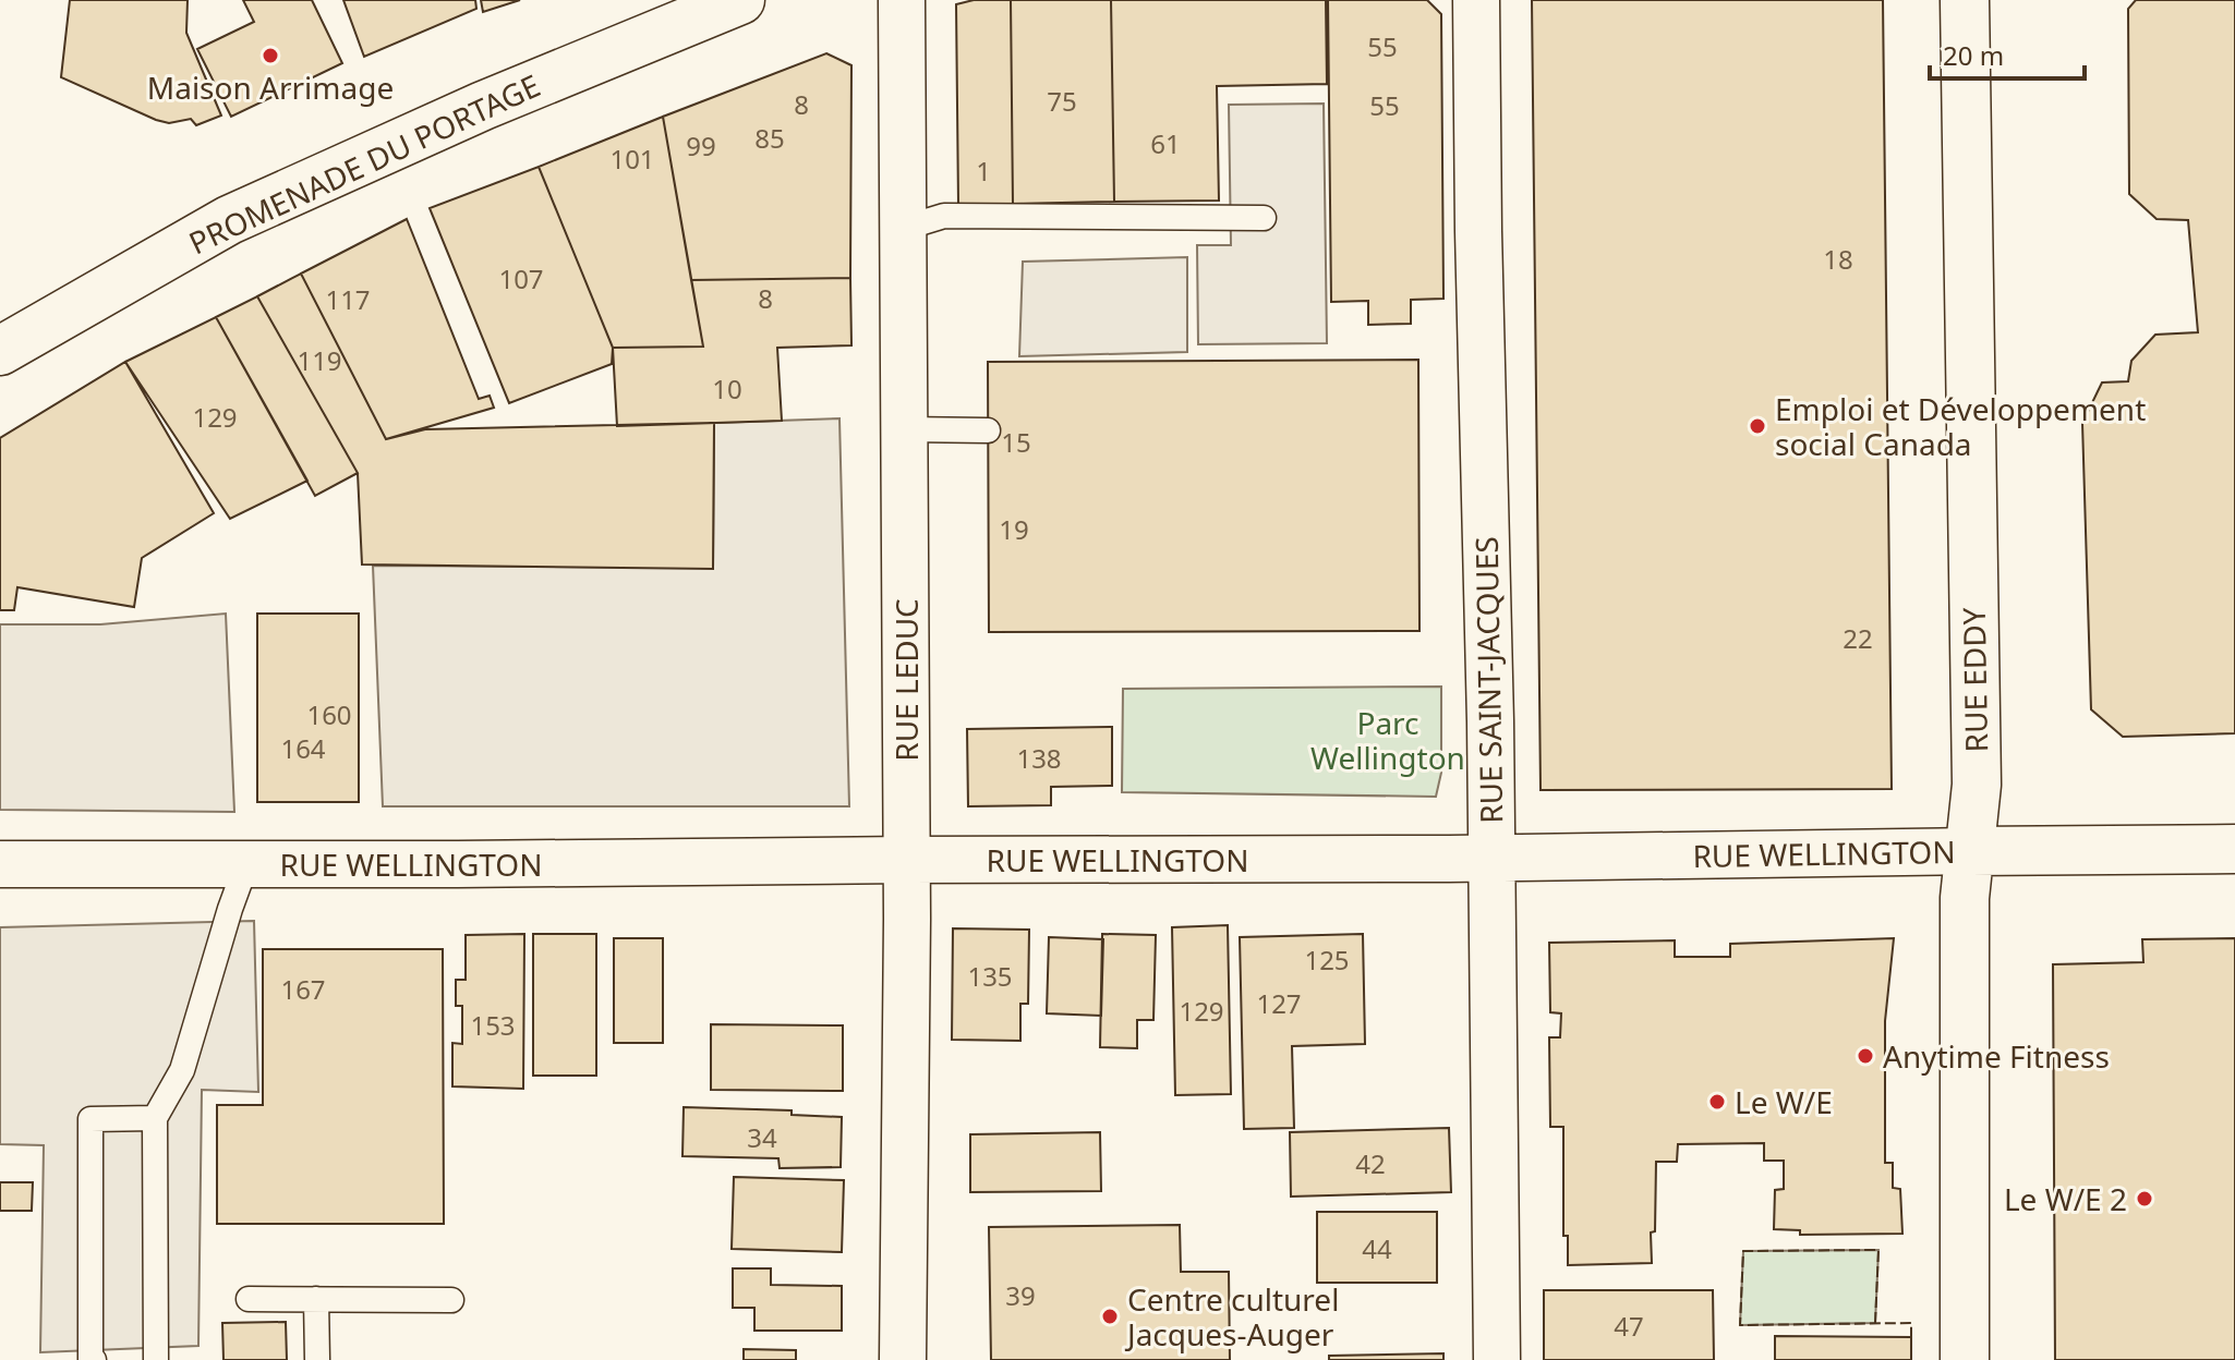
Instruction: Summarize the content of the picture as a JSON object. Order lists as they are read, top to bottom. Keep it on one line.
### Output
{"streets":{"main road":["PROMENADE DU PORTAGE","RUE EDDY","RUE WELLINGTON"],"street":["RUE LEDUC","RUE SAINT-JACQUES"]},"crossings":[["RUE LEDUC","RUE WELLINGTON"],["RUE SAINT-JACQUES","RUE WELLINGTON"],["RUE EDDY","RUE WELLINGTON"]],"parks":["Parc Wellington"],"places":["Maison Arrimage","Emploi et Développement social Canada","Anytime Fitness","Le W/E","Le W/E 2","Centre culturel Jacques-Auger"],"house_numbers":["55","75","8","55","85","61","99","101","1","18","107","8","117","119","10","129","15","19","22","160","164","138","125","135","167","127","129","153","34","42","44","39","47"],"scale_bar":"20 m"}
